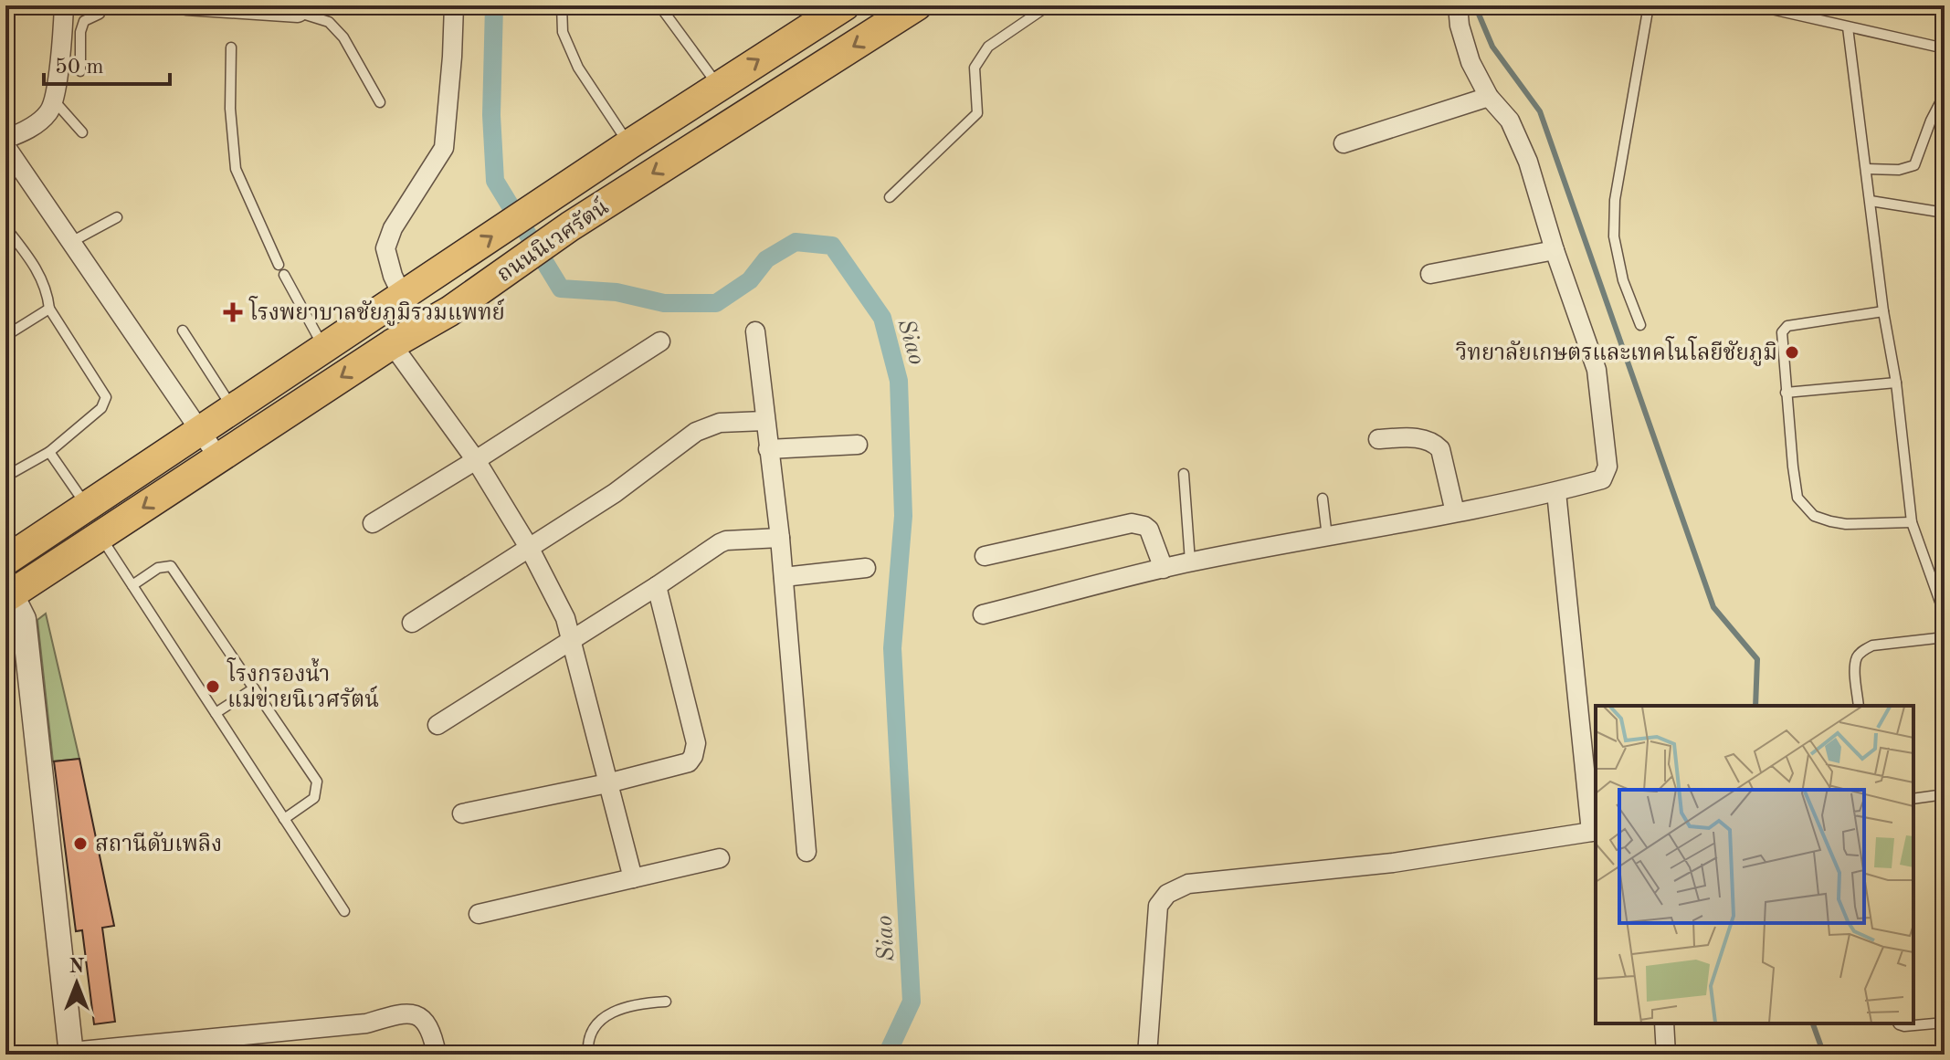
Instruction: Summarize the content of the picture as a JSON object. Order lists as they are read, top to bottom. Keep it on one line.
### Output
{"streets":{"main road":["ถนนนิเวศรัตน์"]},"water":["Siao"],"places":{"health":["โรงพยาบาลชัยภูมิรวมแพทย์"],"other":["วิทยาลัยเกษตรและเทคโนโลยีชัยภูมิ","โรงกรองน้ำ แม่ข่ายนิเวศรัตน์","สถานีดับเพลิง"]},"scale_bar":"50 m","north":"top"}
